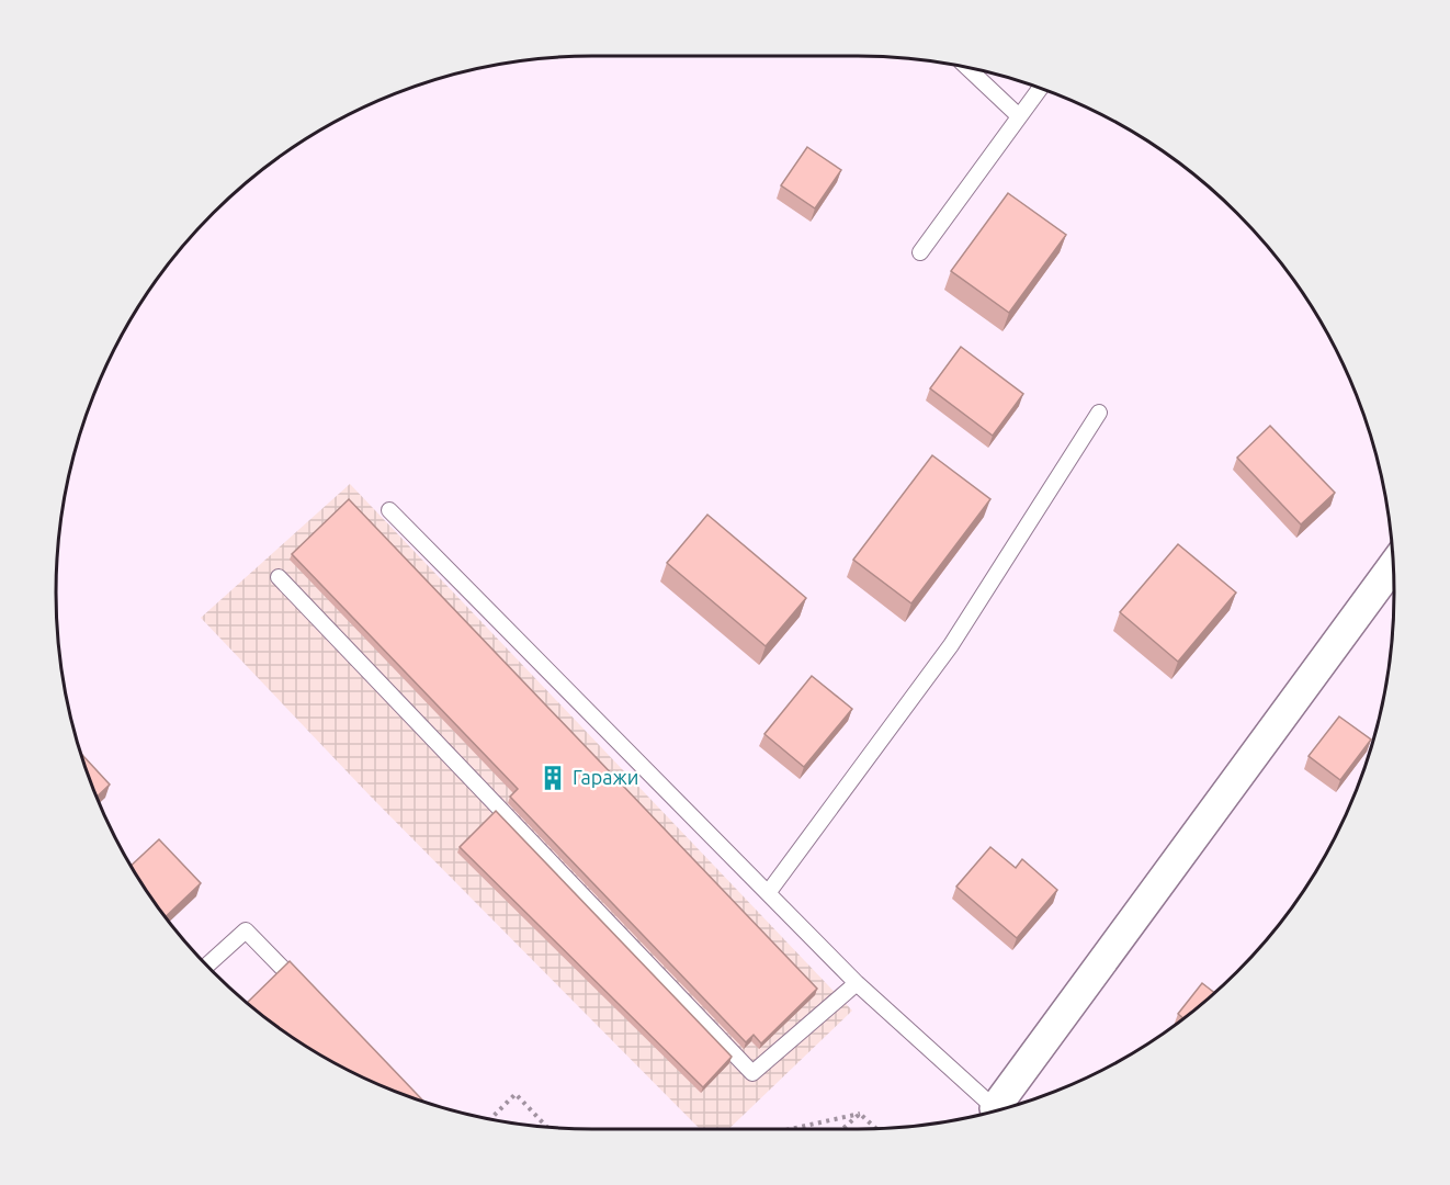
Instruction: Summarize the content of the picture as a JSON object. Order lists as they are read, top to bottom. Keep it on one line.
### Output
{"places":{"building":["Гаражи"]}}
